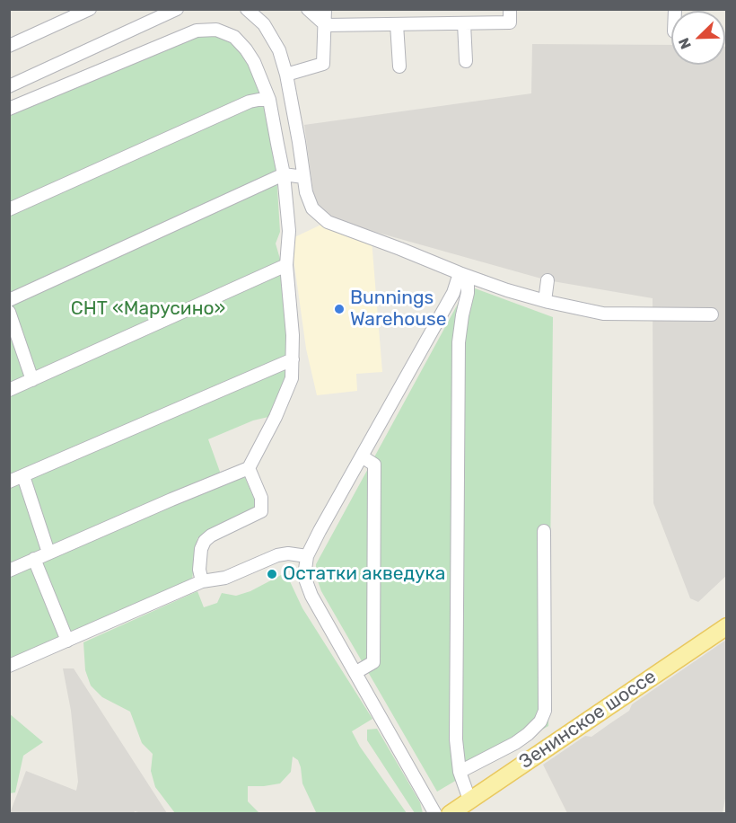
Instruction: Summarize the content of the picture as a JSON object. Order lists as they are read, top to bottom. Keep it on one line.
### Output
{"streets":{"main road":["Зенинское шоссе"]},"parks":["СНТ «Марусино»"],"places":["Bunnings Warehouse","Остатки акведука"],"north":"bottom left"}
